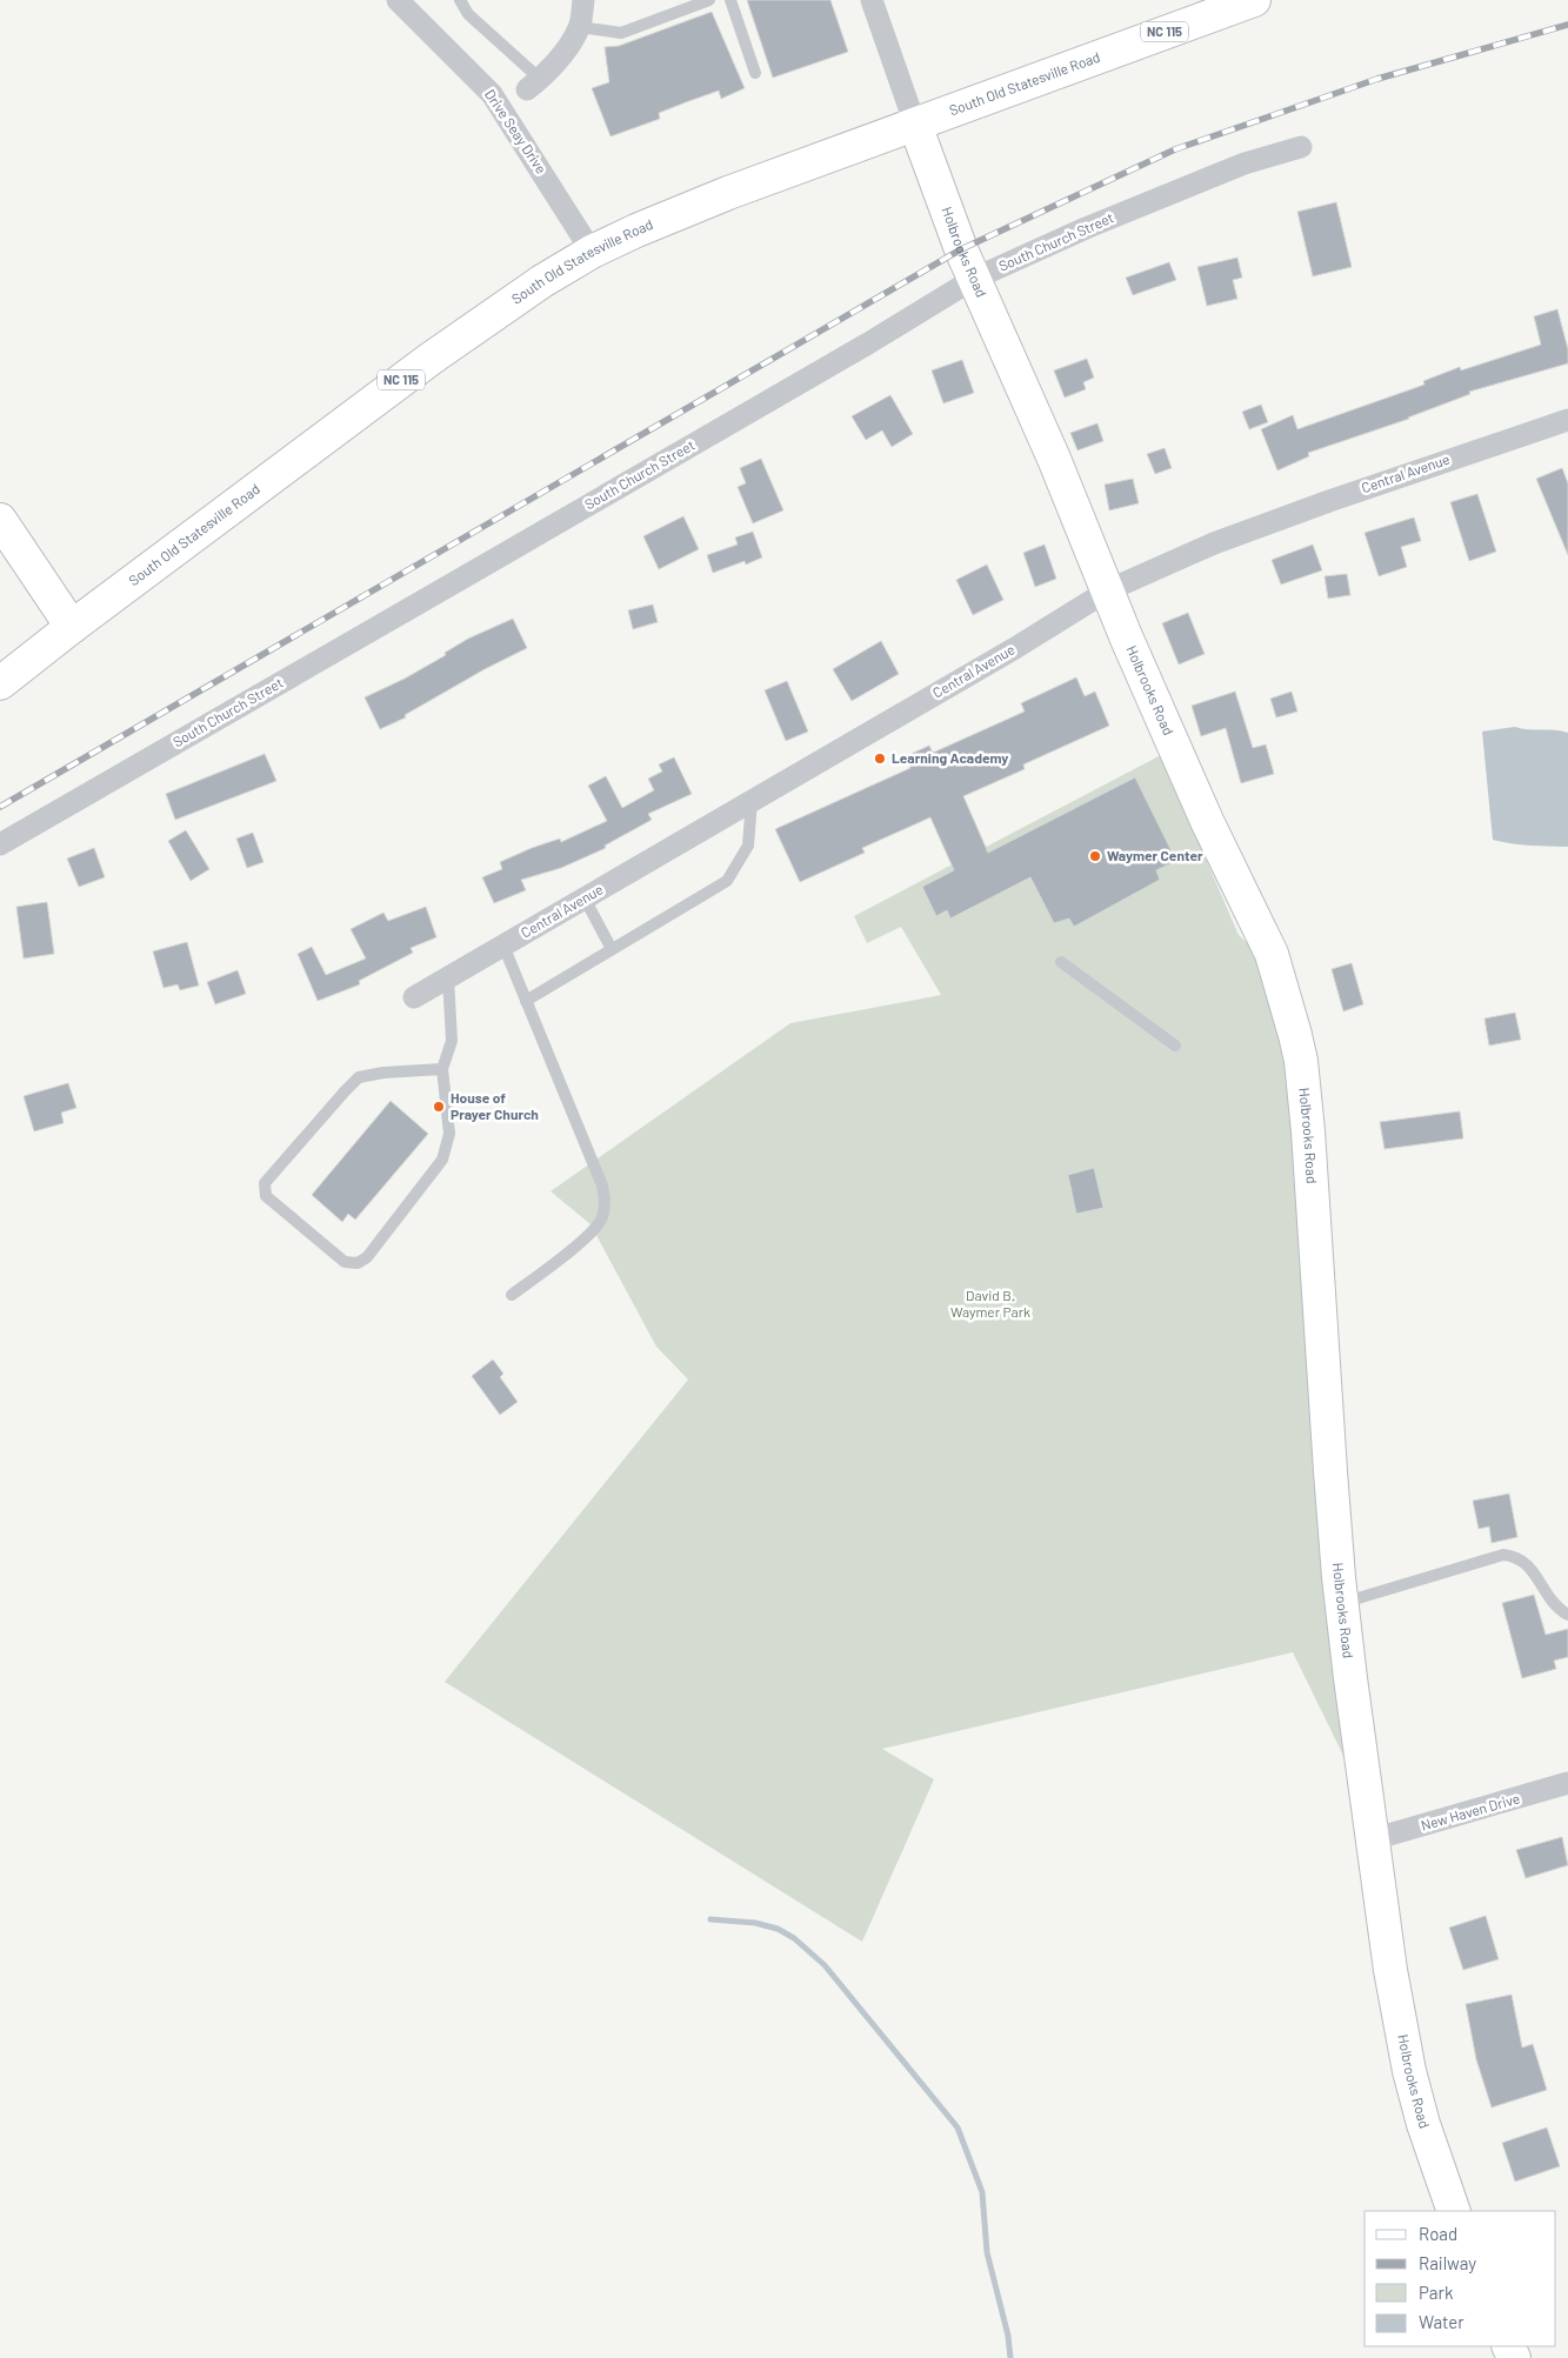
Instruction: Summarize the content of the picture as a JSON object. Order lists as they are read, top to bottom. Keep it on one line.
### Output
{"streets":{"street":["NC 115","South Old Statesville Road","Drive Seay Drive","South Church Street","Holbrooks Road","Central Avenue","New Haven Drive"]},"crossings":[["South Old Statesville Road","Drive Seay Drive"],["South Old Statesville Road","Holbrooks Road"],["South Church Street","Holbrooks Road"],["Holbrooks Road","Central Avenue"],["Holbrooks Road","New Haven Drive"]],"parks":["David B. Waymer Park"],"places":["Learning Academy","Waymer Center","House of Prayer Church"],"legend":["Road","Railway","Park","Water"]}
